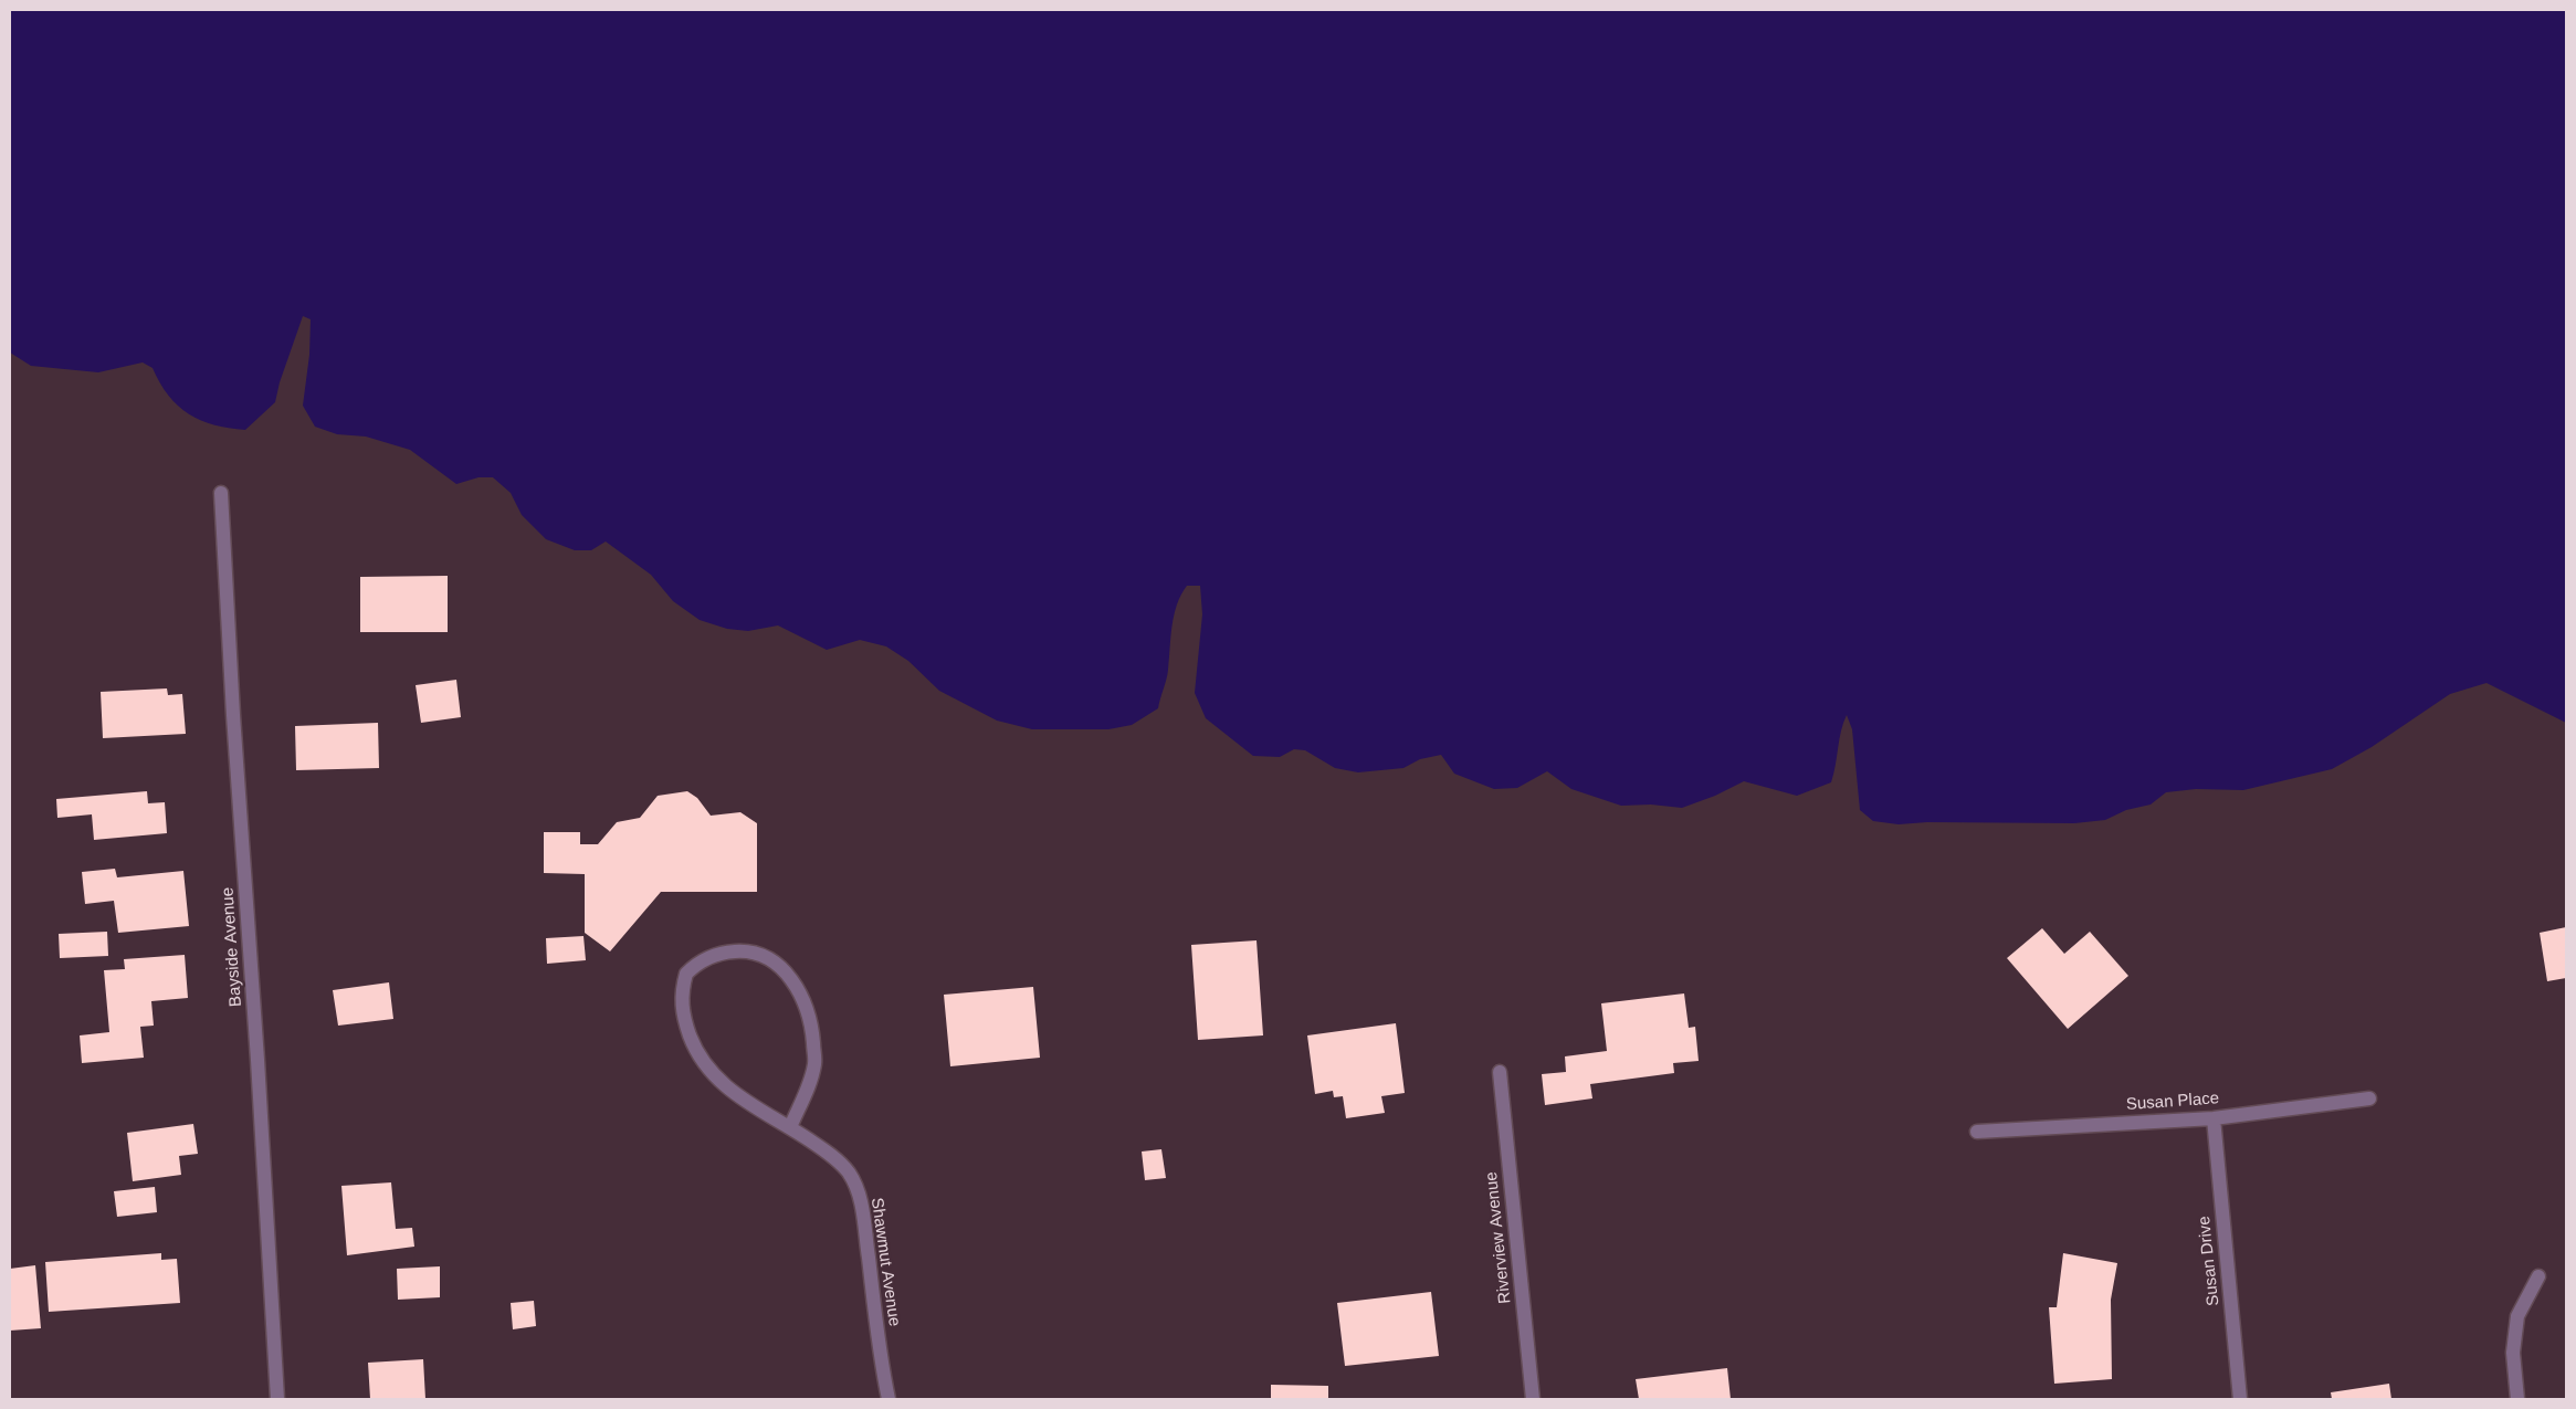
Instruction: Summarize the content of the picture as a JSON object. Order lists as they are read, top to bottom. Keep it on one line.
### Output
{"streets":{"street":["Bayside Avenue","Susan Place","Riverview Avenue","Susan Drive","Shawmut Avenue"]},"crossings":[["Susan Place","Susan Drive"]]}
